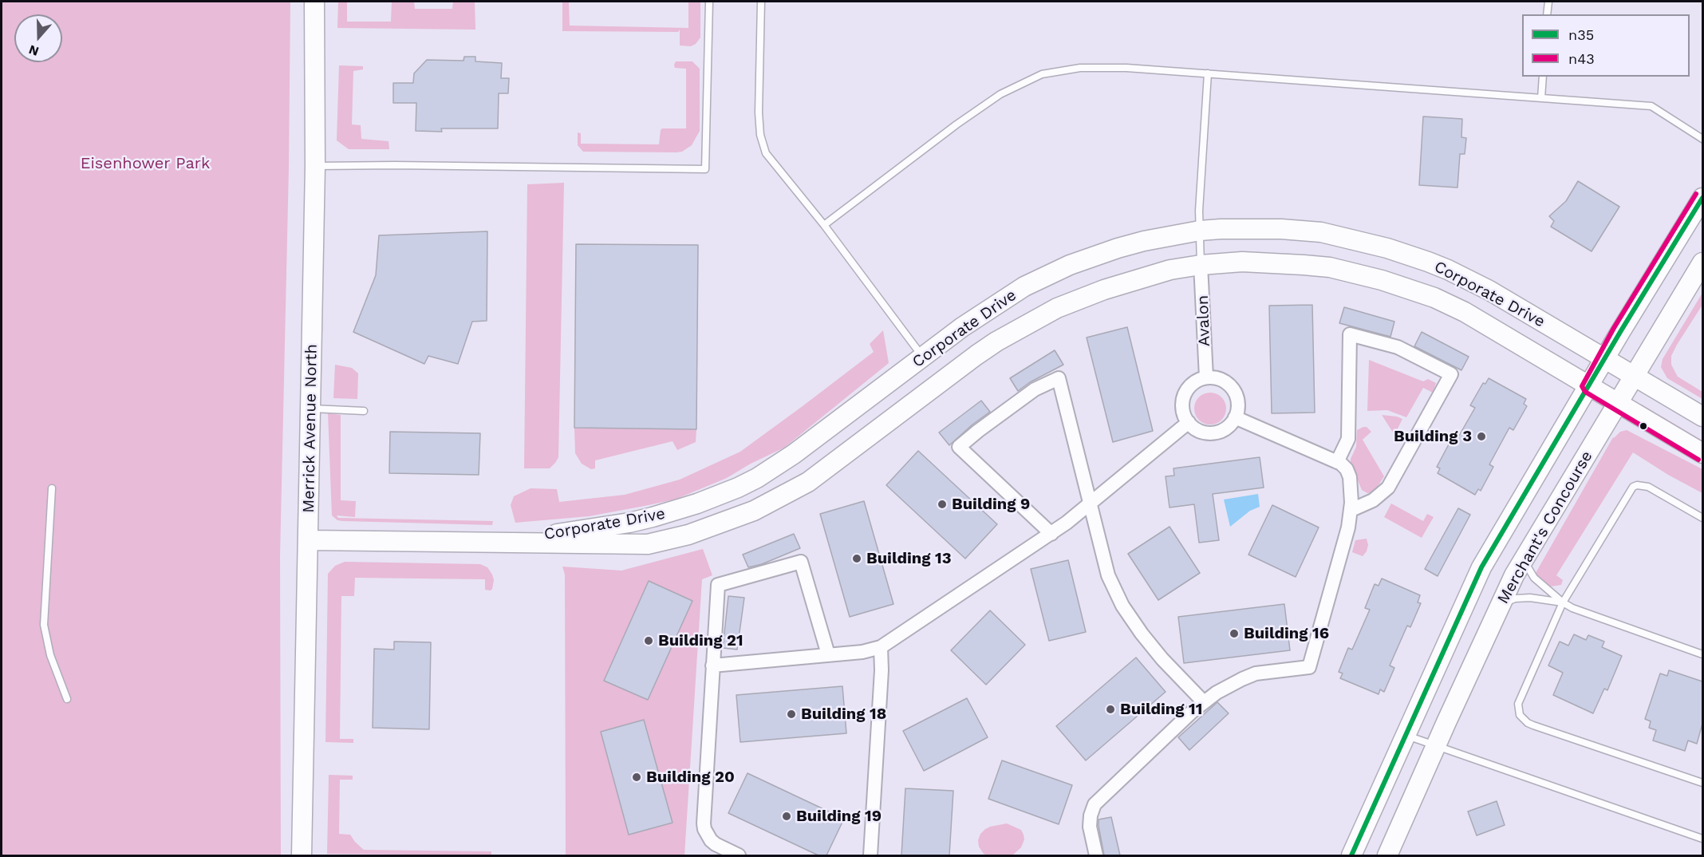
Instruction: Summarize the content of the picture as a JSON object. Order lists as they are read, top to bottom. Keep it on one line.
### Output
{"streets":{"main road":["Corporate Drive","Merrick Avenue North","Merchant's Concourse"],"street":["Avalon"]},"crossings":[["Corporate Drive","Avalon"],["Corporate Drive","Merrick Avenue North"],["Corporate Drive","Merchant's Concourse"]],"parks":["Eisenhower Park"],"places":["Building 3","Building 9","Building 13","Building 16","Building 21","Building 11","Building 18","Building 20","Building 19"],"lines":["transit line n43","transit line n35"],"legend":["n35","n43"],"north":"bottom"}
